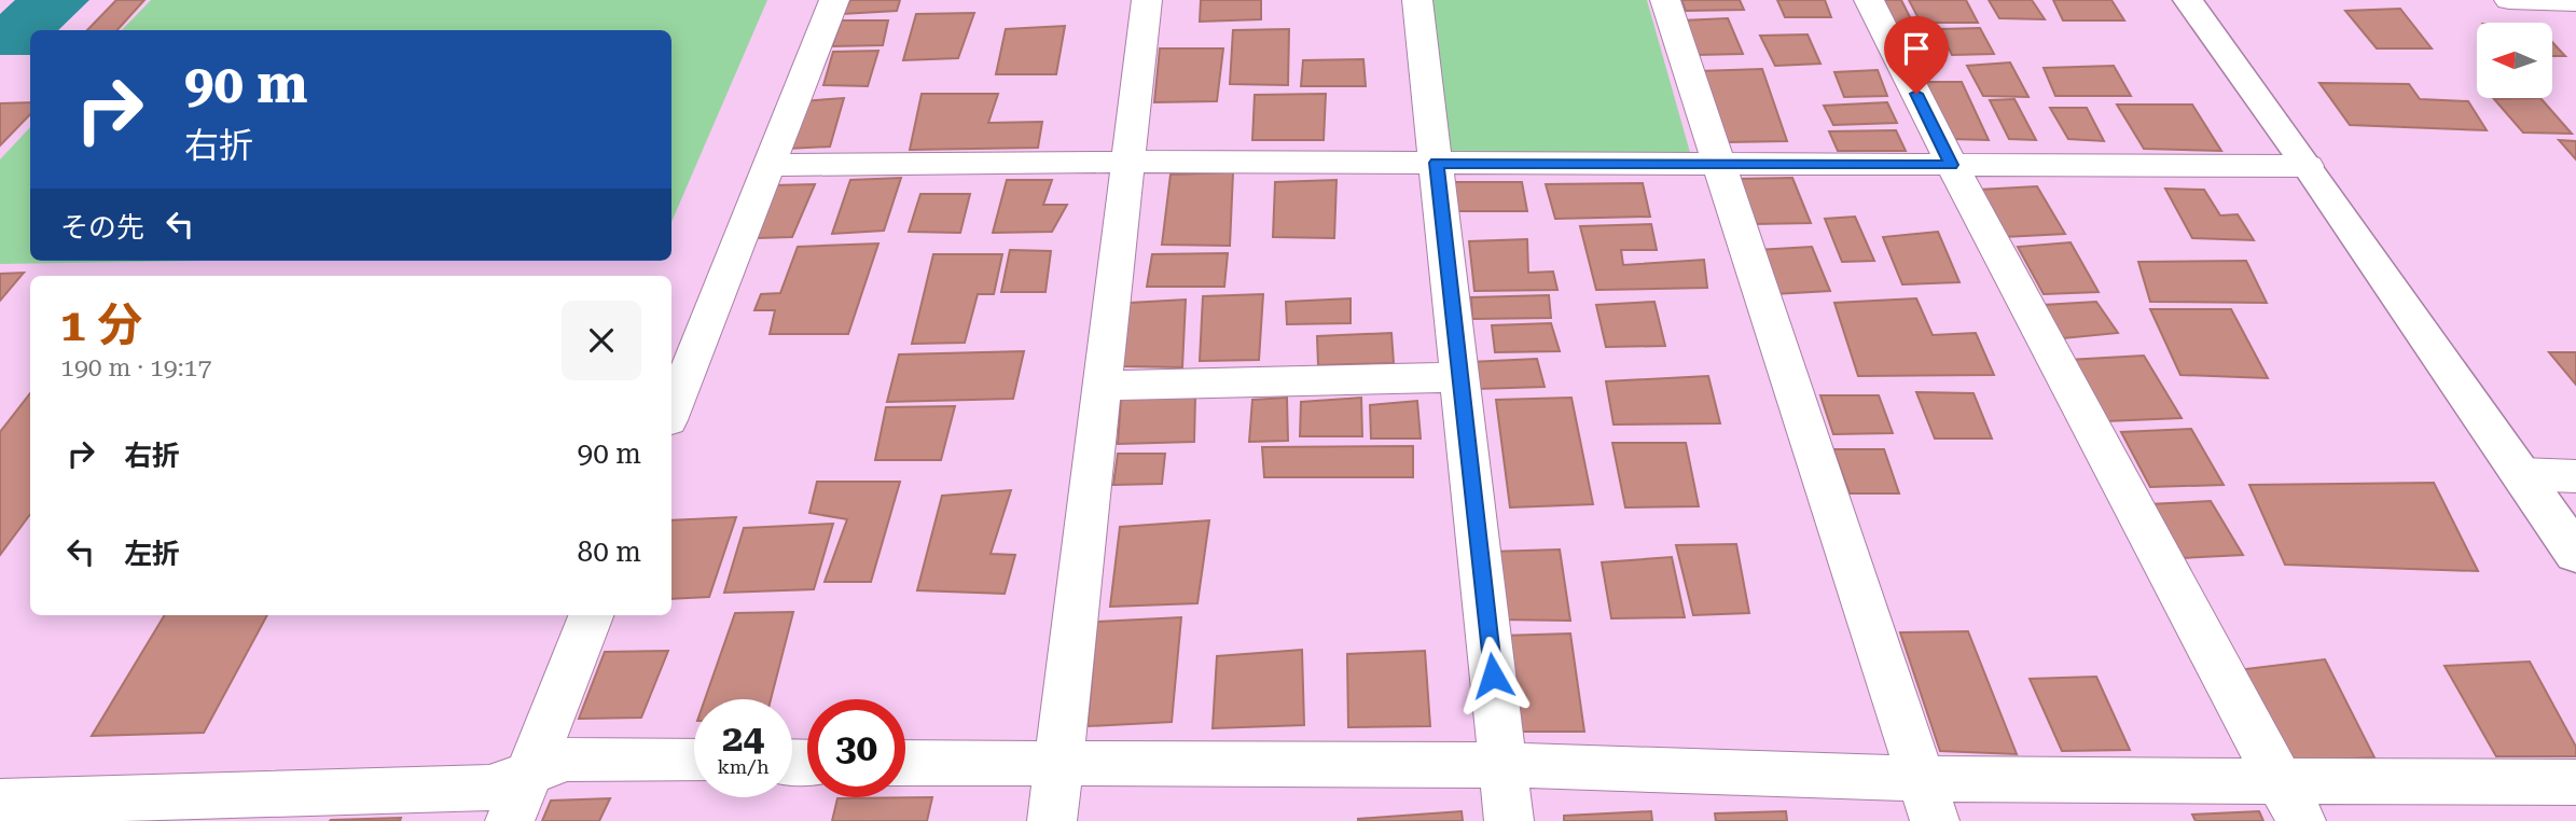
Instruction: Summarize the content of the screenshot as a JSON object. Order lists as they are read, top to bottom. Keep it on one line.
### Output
{"north":"left","page":{"turn":["90 m","右折"],"then":"その先","heading":["1 分","190 m · 19:17"],"list":[{"name":"右折","value":"90 m"},{"name":"左折","value":"80 m"}],"speed":"24 km/h","limit":"30"}}
